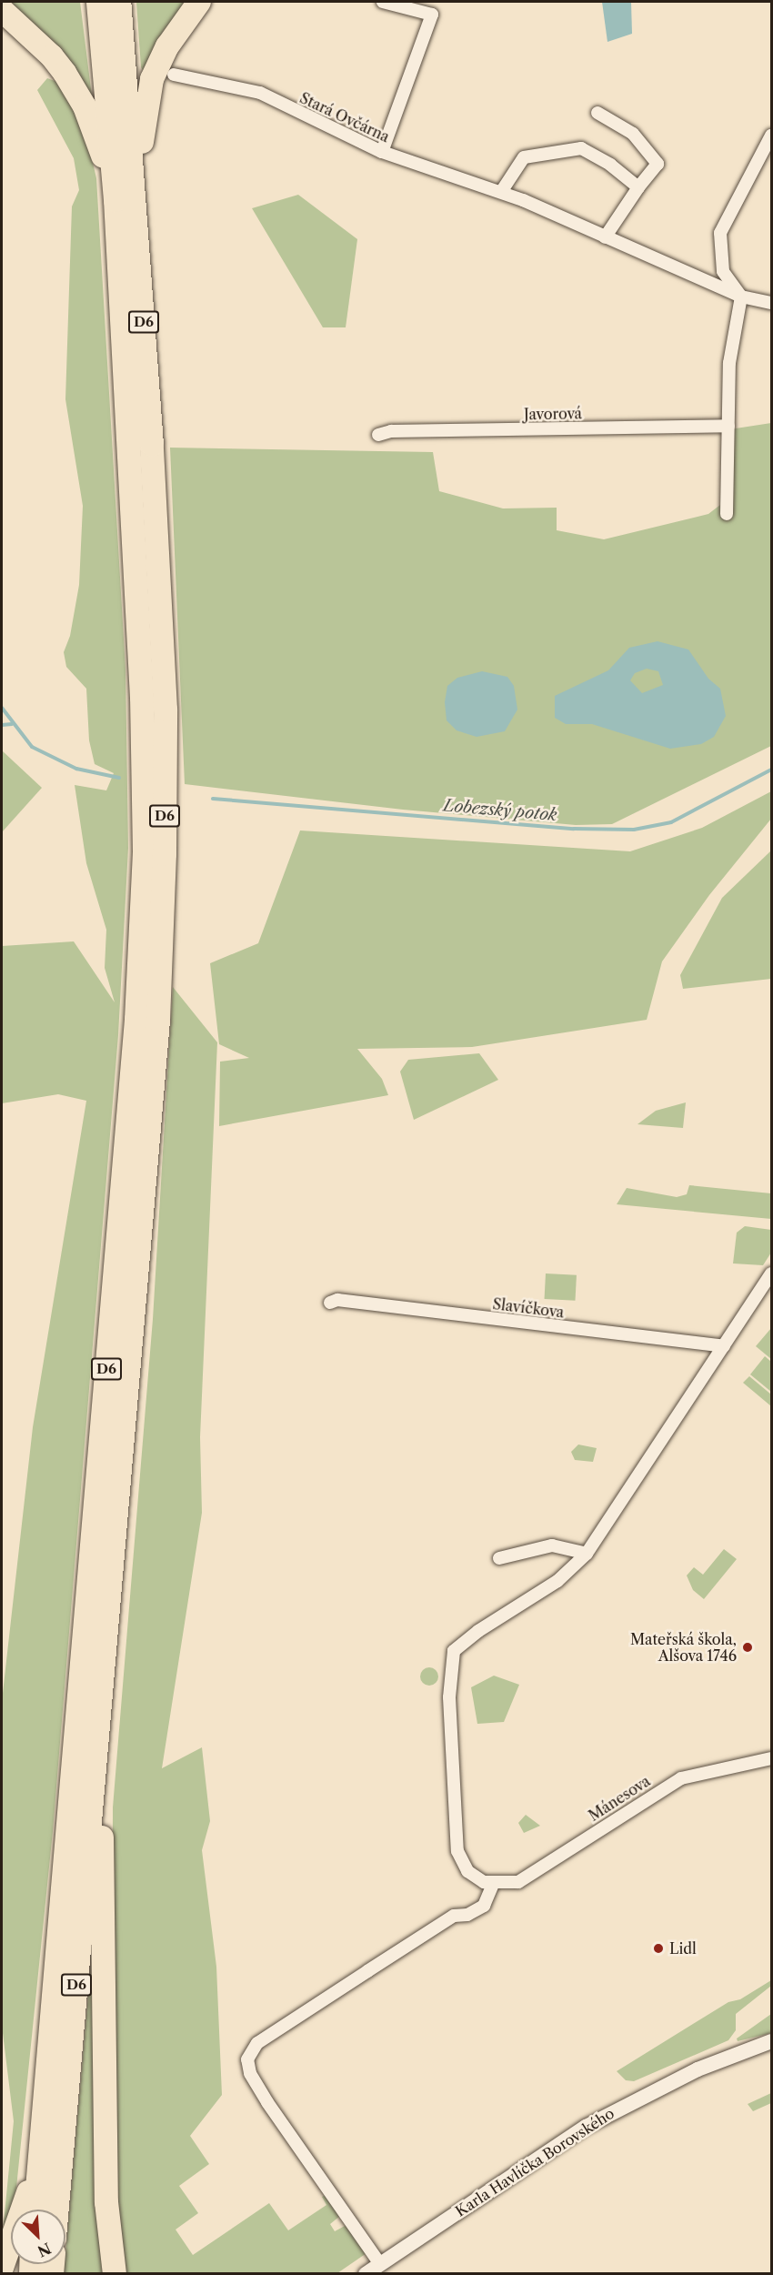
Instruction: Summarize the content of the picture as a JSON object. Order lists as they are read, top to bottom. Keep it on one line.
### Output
{"streets":{"highway":["D6"],"street":["Stará Ovčárna","Javorová","Slavíčkova","Mánesova","Karla Havlíčka Borovského"]},"water":["Lobezský potok"],"places":["Mateřská škola, Alšova 1746","Lidl"],"north":"bottom right"}
